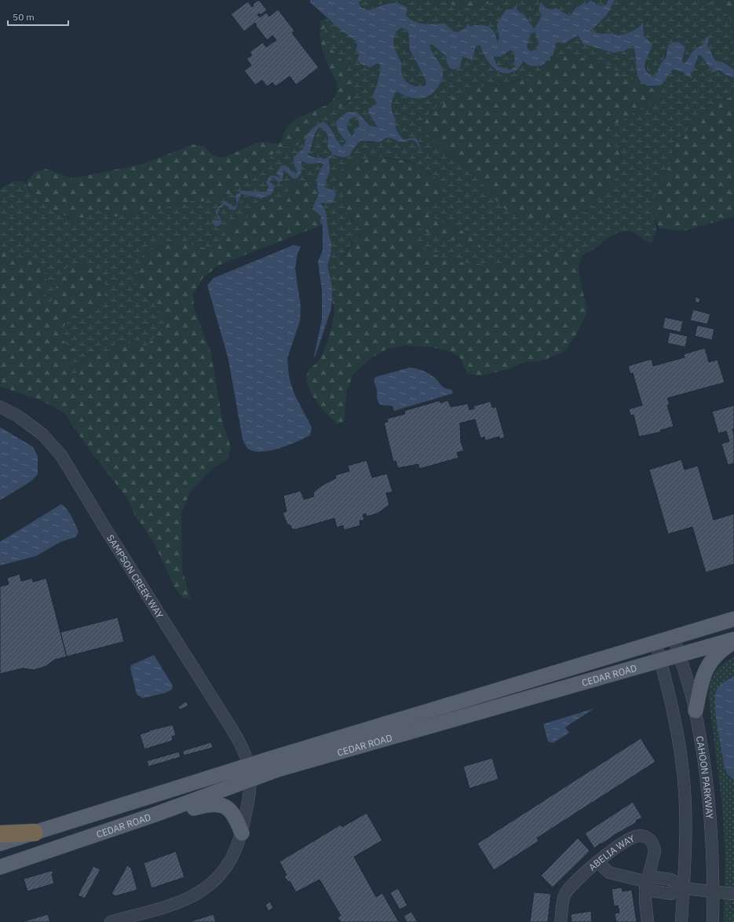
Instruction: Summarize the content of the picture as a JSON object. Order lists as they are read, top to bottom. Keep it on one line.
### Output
{"streets":{"main road":["CEDAR ROAD"],"street":["SAMPSON CREEK WAY","CAHOON PARKWAY","ABELIA WAY"]},"crossings":[["SAMPSON CREEK WAY","CEDAR ROAD"],["CEDAR ROAD","CAHOON PARKWAY"]],"scale_bar":"50 m"}
